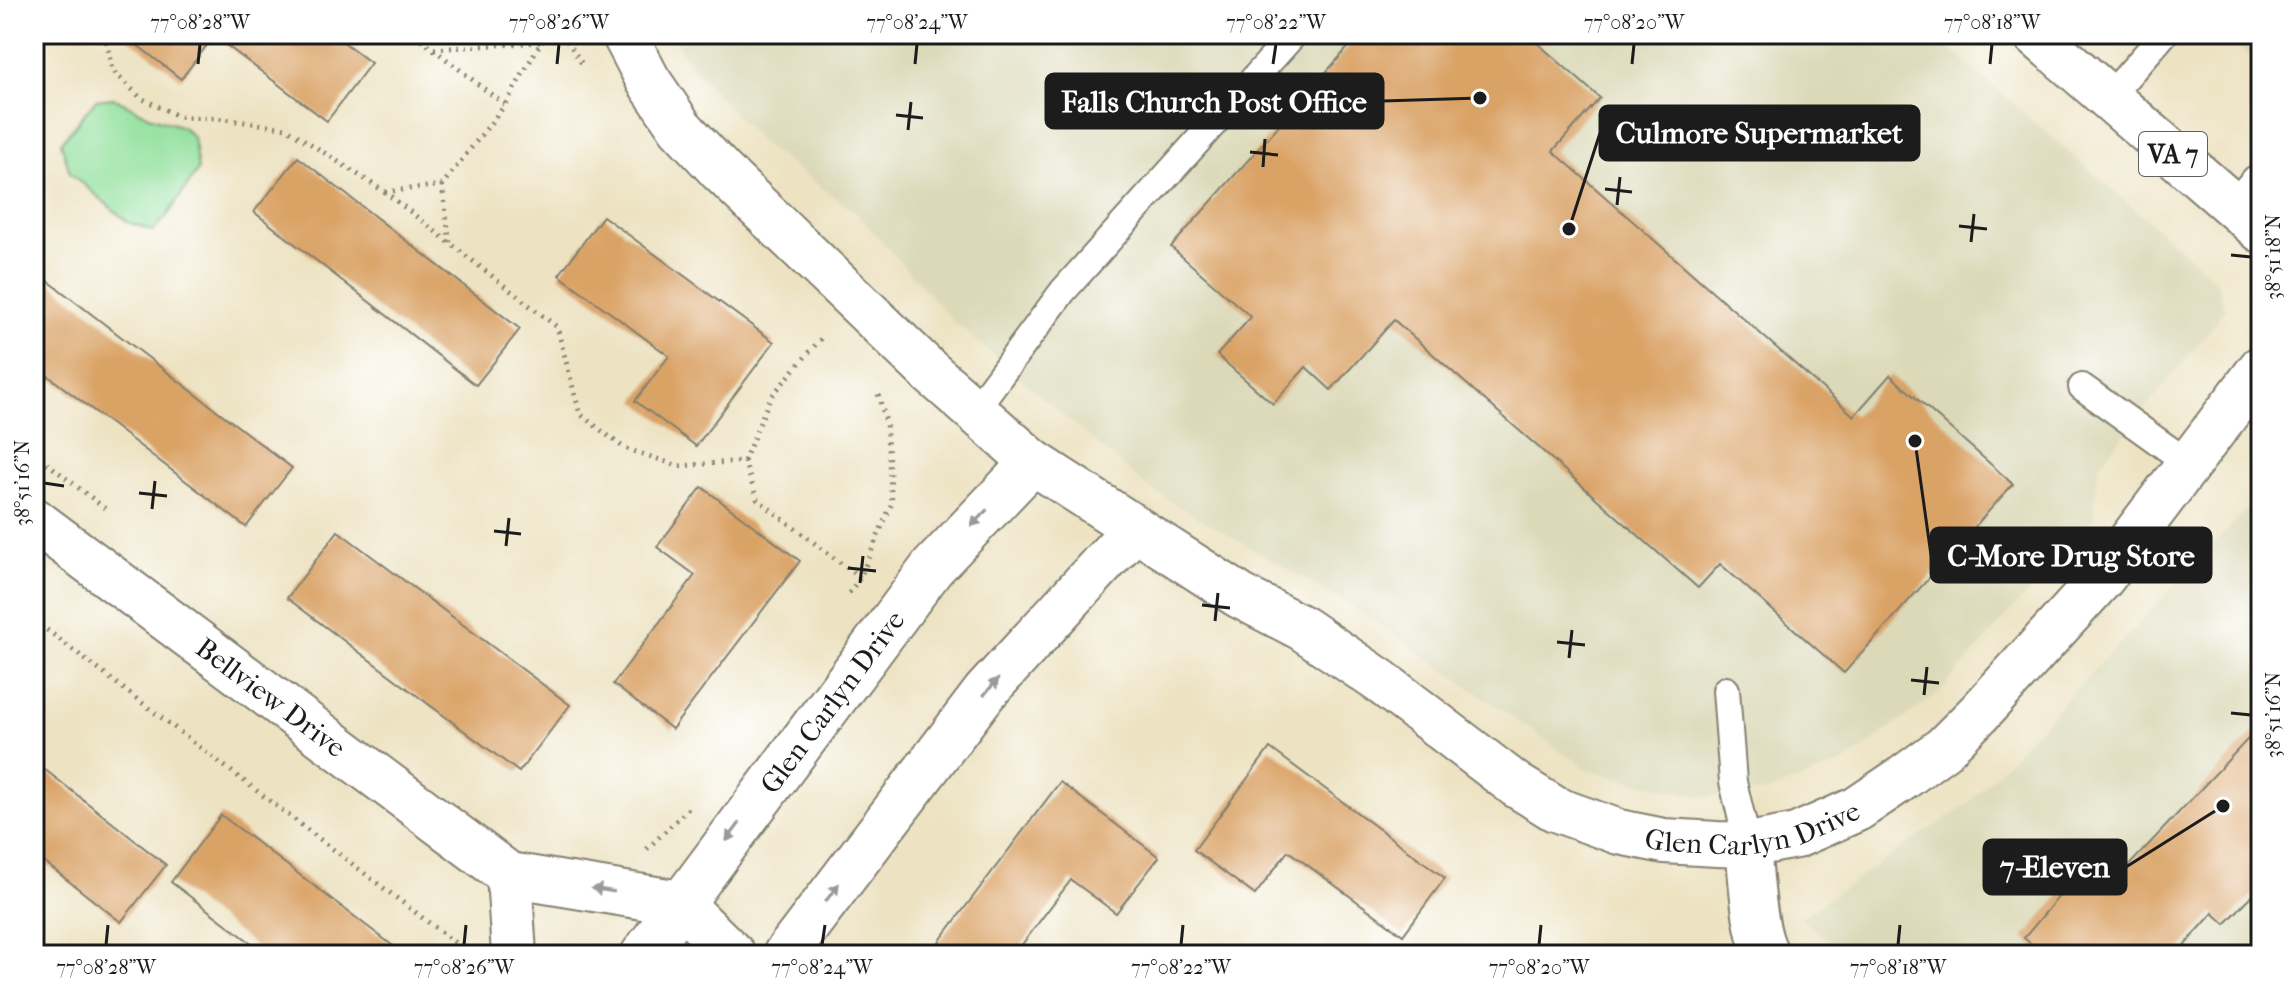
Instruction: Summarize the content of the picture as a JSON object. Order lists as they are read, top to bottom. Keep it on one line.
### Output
{"streets":{"street":["VA 7","Bellview Drive","Glen Carlyn Drive"]},"crossings":[["Bellview Drive","Glen Carlyn Drive"]],"places":["Falls Church Post Office","Culmore Supermarket","C-More Drug Store","7-Eleven"],"coordinates":["77°08'28\"W","77°08'26\"W","77°08'24\"W","77°08'22\"W","77°08'20\"W","77°08'18\"W","38°51'18\"N","38°51'16\"N"]}
